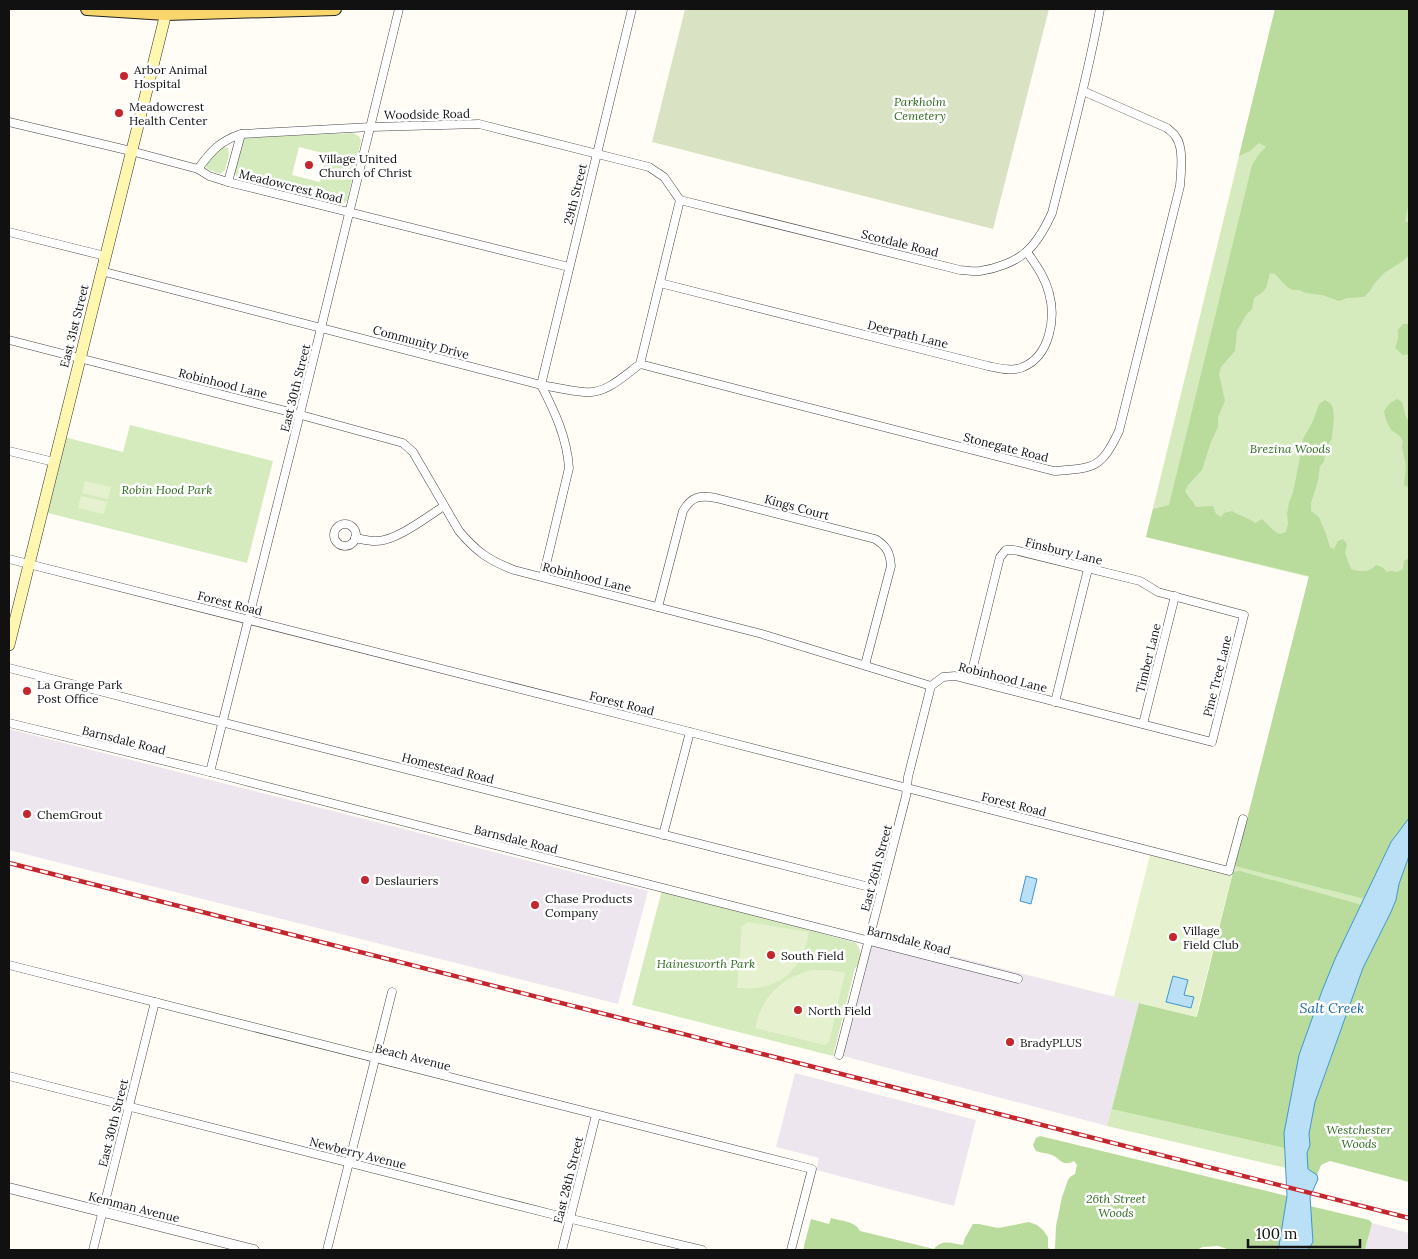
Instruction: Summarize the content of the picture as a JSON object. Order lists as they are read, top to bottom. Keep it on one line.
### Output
{"streets":{"main road":["East 31st Street"],"street":["Woodside Road","Meadowcrest Road","29th Street","Scotdale Road","Deerpath Lane","Community Drive","Robinhood Lane","East 30th Street","Stonegate Road","Kings Court","Finsbury Lane","Forest Road","Timber Lane","Pine Tree Lane","Barnsdale Road","Homestead Road","East 26th Street","Beach Avenue","Newberry Avenue","East 28th Street","Kemman Avenue"]},"crossings":[["Woodside Road","Meadowcrest Road"],["Woodside Road","29th Street"],["Woodside Road","Scotdale Road"],["Woodside Road","East 30th Street"],["Meadowcrest Road","29th Street"],["Meadowcrest Road","East 31st Street"],["Meadowcrest Road","East 30th Street"],["29th Street","Community Drive"],["Scotdale Road","Deerpath Lane"],["Scotdale Road","Stonegate Road"],["East 31st Street","Community Drive"],["East 31st Street","Robinhood Lane"],["East 31st Street","Forest Road"],["Community Drive","East 30th Street"],["Robinhood Lane","East 30th Street"],["Robinhood Lane","Kings Court"],["Robinhood Lane","Finsbury Lane"],["Robinhood Lane","Timber Lane"],["Robinhood Lane","Pine Tree Lane"],["Robinhood Lane","East 26th Street"],["East 30th Street","Forest Road"],["East 30th Street","Barnsdale Road"],["East 30th Street","Homestead Road"],["East 30th Street","Beach Avenue"],["East 30th Street","Newberry Avenue"],["East 30th Street","Kemman Avenue"],["Finsbury Lane","Timber Lane"],["Finsbury Lane","Pine Tree Lane"],["Forest Road","East 26th Street"],["Barnsdale Road","East 26th Street"],["Homestead Road","East 26th Street"],["Beach Avenue","East 28th Street"],["Newberry Avenue","East 28th Street"]],"water":["Salt Creek"],"parks":["Parkholm Cemetery","Brezina Woods","Robin Hood Park","Hainesworth Park","Westchester Woods","26th Street Woods"],"places":["Arbor Animal Hospital","Meadowcrest Health Center","Village United Church of Christ","La Grange Park Post Office","ChemGrout","Deslauriers","Chase Products Company","Village Field Club","South Field","North Field","BradyPLUS"],"scale_bar":"100 m"}
